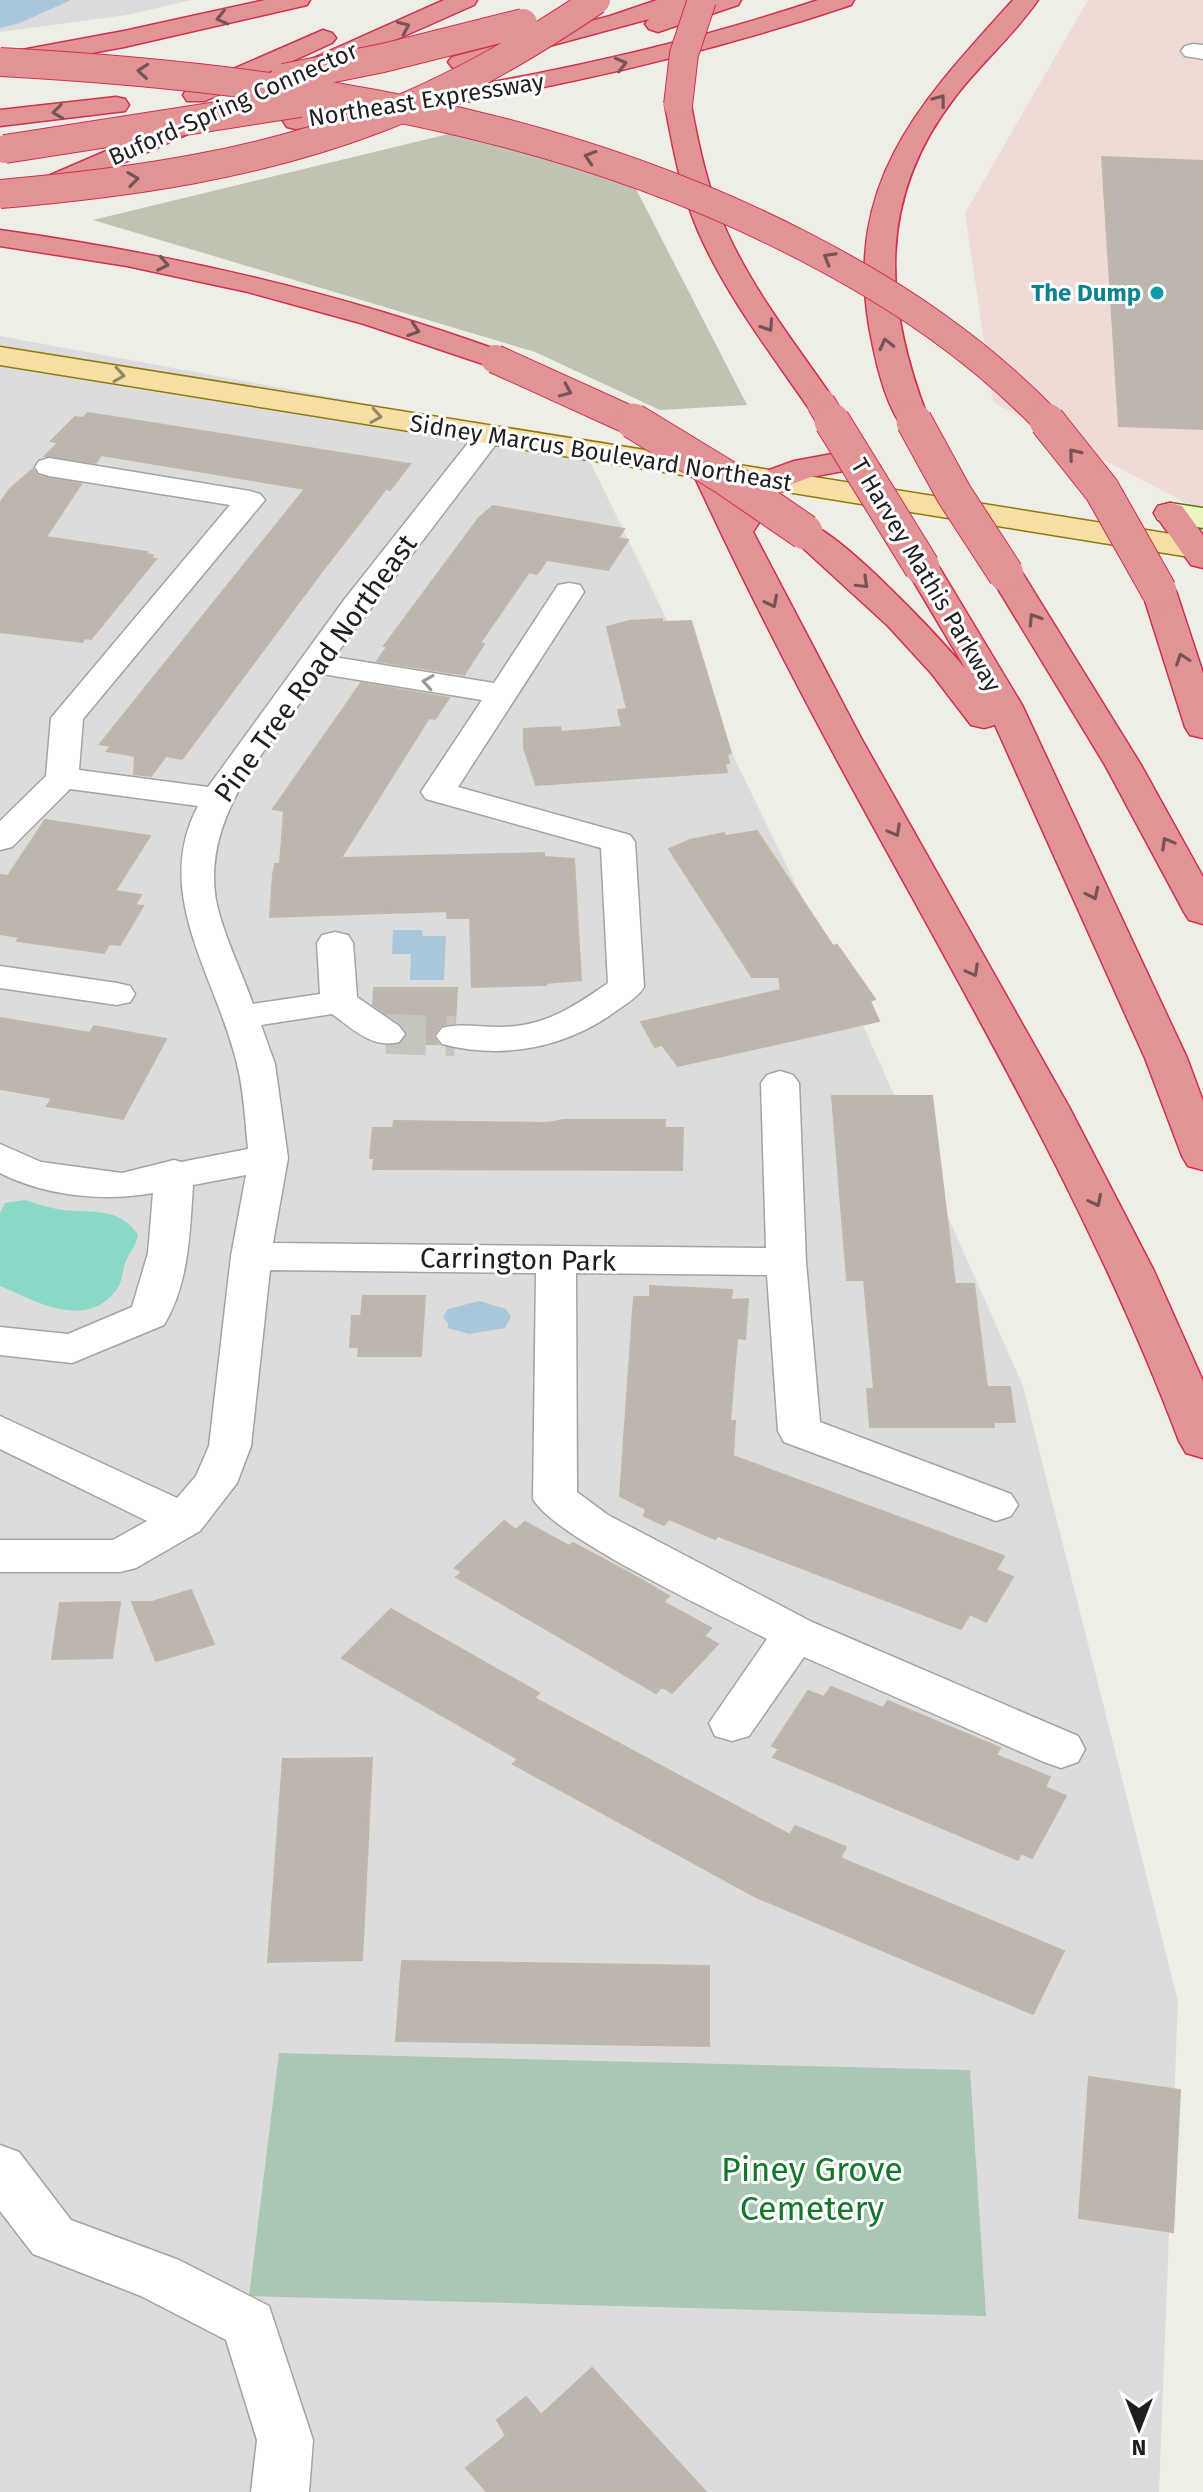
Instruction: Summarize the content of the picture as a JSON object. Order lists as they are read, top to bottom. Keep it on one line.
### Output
{"streets":{"highway":["Northeast Expressway","Buford-Spring Connector","T Harvey Mathis Parkway"],"main road":["Sidney Marcus Boulevard Northeast"],"street":["Pine Tree Road Northeast","Carrington Park"]},"crossings":[["Sidney Marcus Boulevard Northeast","Pine Tree Road Northeast"],["Pine Tree Road Northeast","Carrington Park"]],"parks":["Piney Grove Cemetery"],"places":["The Dump"],"north":"bottom"}
